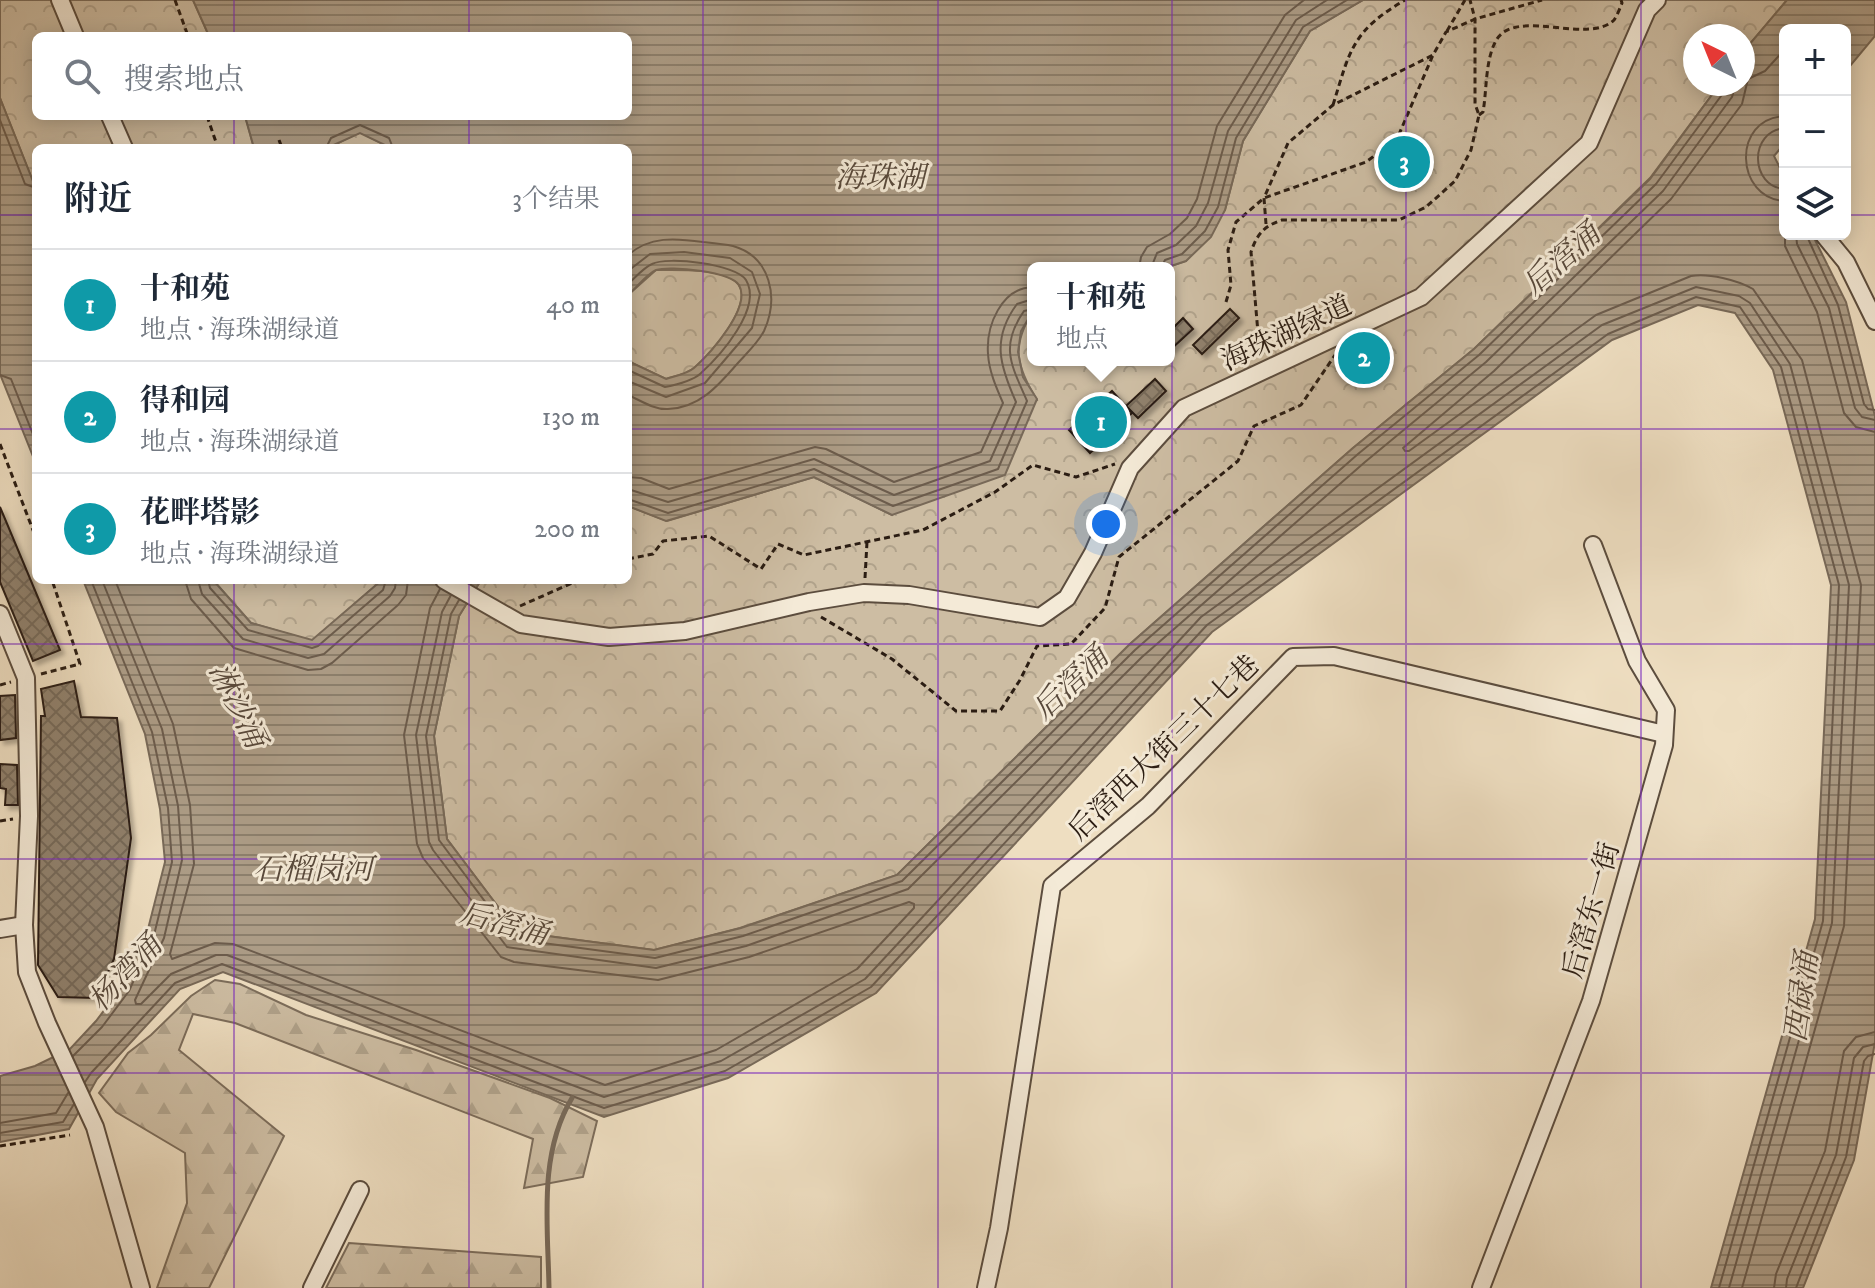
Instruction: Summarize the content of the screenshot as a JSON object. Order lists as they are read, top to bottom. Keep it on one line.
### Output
{"streets":{"street":["海珠湖绿道","后滘西大街三十七巷","后滘东一街"]},"crossings":[["后滘西大街三十七巷","后滘东一街"]],"water":["海珠湖","后滘涌","淋沙涌","石榴岗河","杨湾涌","西碌涌"],"north":"top left","page":{"map_buttons":["+","−"],"search":"搜索地点","pins":["3","2","1"],"heading":["附近","3个结果"],"list":[{"mark":"1","name":"十和苑","note":"地点 · 海珠湖绿道","value":"40 m"},{"mark":"2","name":"得和园","note":"地点 · 海珠湖绿道","value":"130 m"},{"mark":"3","name":"花畔塔影","note":"地点 · 海珠湖绿道","value":"200 m"}],"popup":["十和苑","地点"]}}
